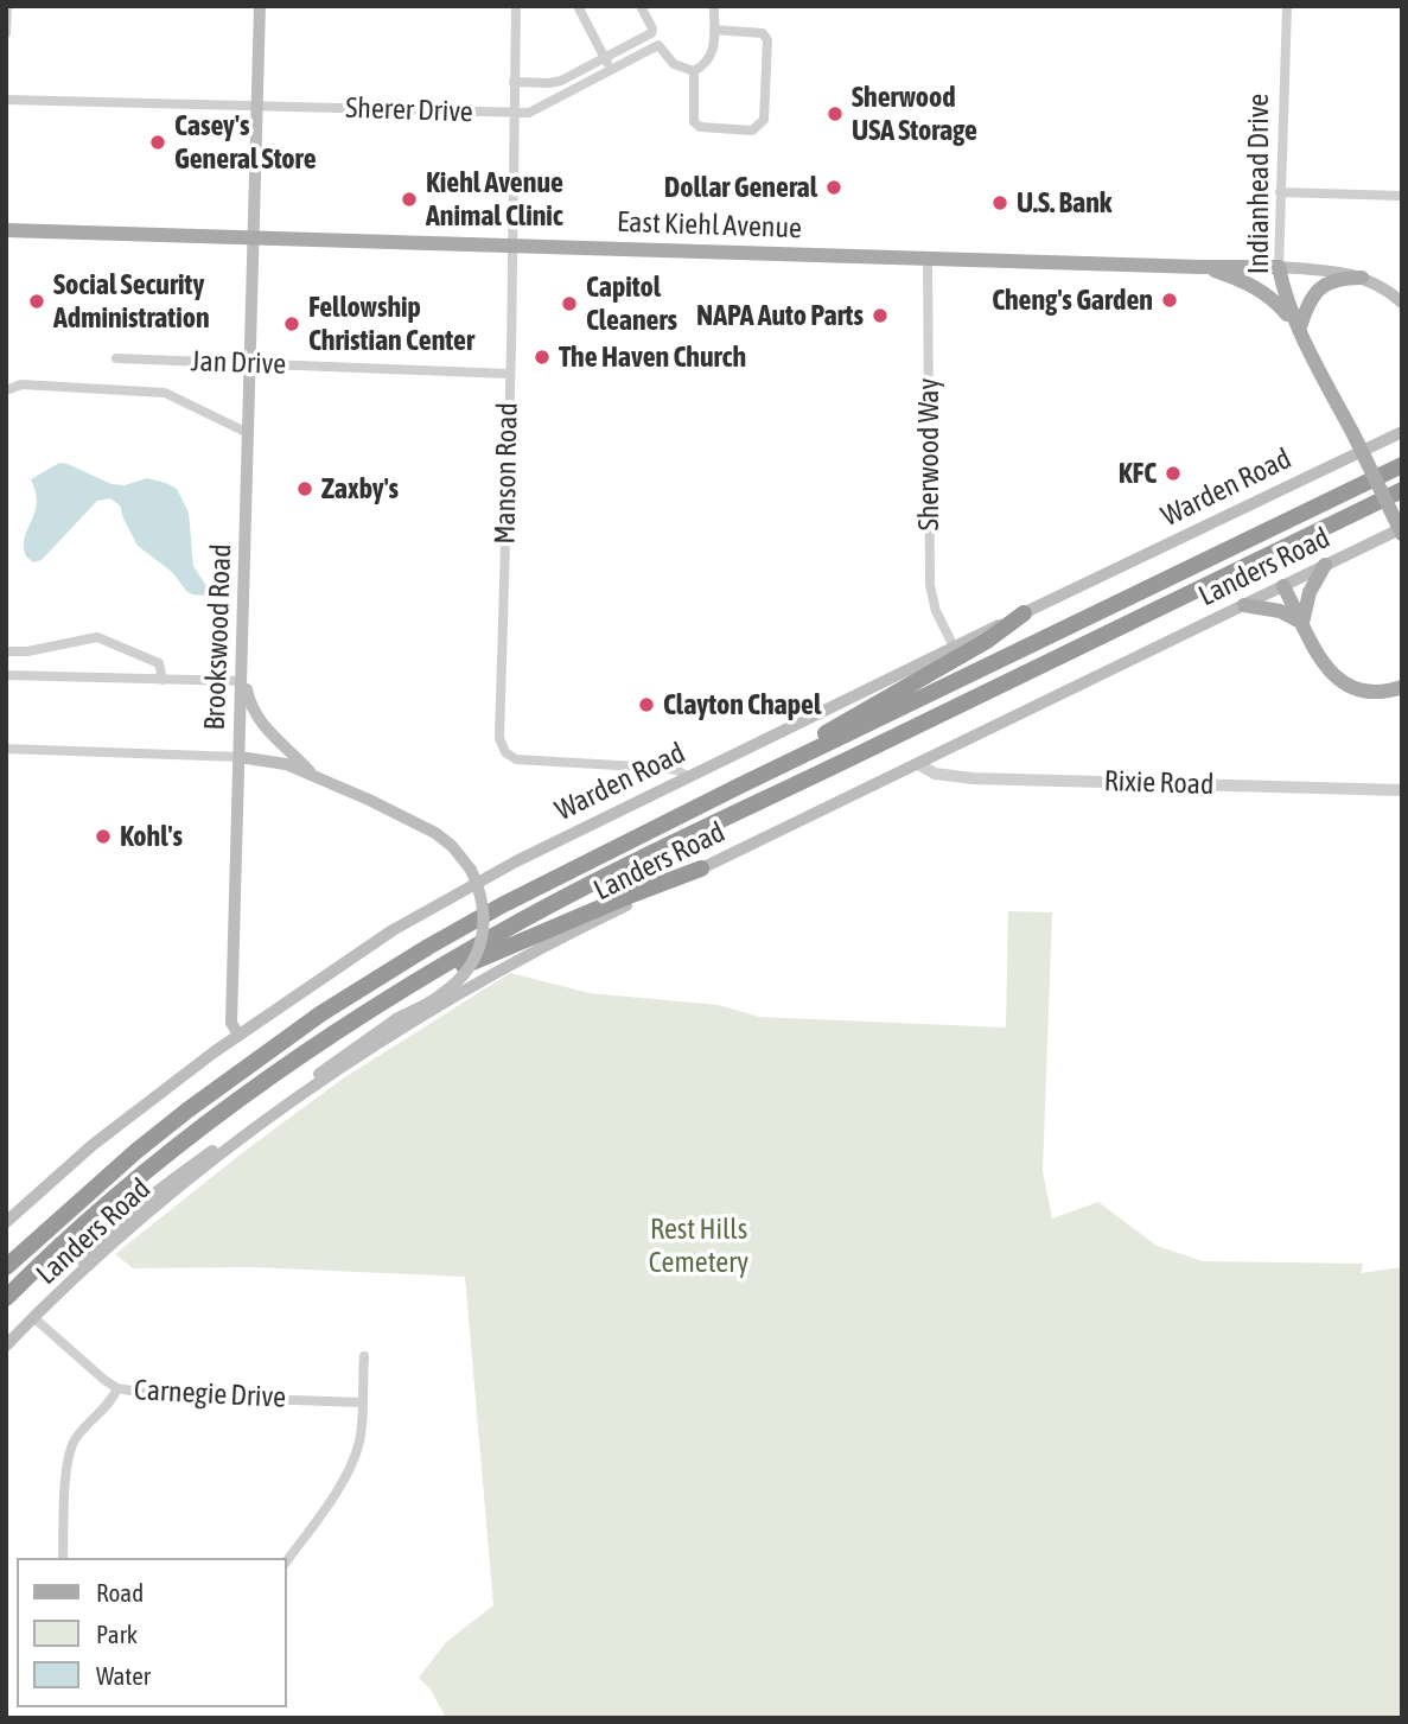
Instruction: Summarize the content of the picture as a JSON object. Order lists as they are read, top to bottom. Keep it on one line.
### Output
{"streets":{"main road":["Indianhead Drive","East Kiehl Avenue","Warden Road","Landers Road","Brookswood Road"],"street":["Sherer Drive","Jan Drive","Sherwood Way","Manson Road","Rixie Road","Carnegie Drive"]},"crossings":[["Sherer Drive","Manson Road"],["Sherer Drive","Brookswood Road"],["Indianhead Drive","East Kiehl Avenue"],["Indianhead Drive","Landers Road"],["East Kiehl Avenue","Sherwood Way"],["East Kiehl Avenue","Manson Road"],["East Kiehl Avenue","Brookswood Road"],["Jan Drive","Manson Road"],["Jan Drive","Brookswood Road"],["Sherwood Way","Warden Road"],["Manson Road","Warden Road"],["Warden Road","Brookswood Road"],["Landers Road","Rixie Road"],["Landers Road","Carnegie Drive"]],"parks":["Rest Hills Cemetery"],"places":["Sherwood USA Storage","Casey's General Store","Dollar General","Kiehl Avenue Animal Clinic","U.S. Bank","Cheng's Garden","Social Security Administration","Capitol Cleaners","NAPA Auto Parts","Fellowship Christian Center","The Haven Church","KFC","Zaxby's","Clayton Chapel","Kohl's"],"legend":["Road","Park","Water"]}
